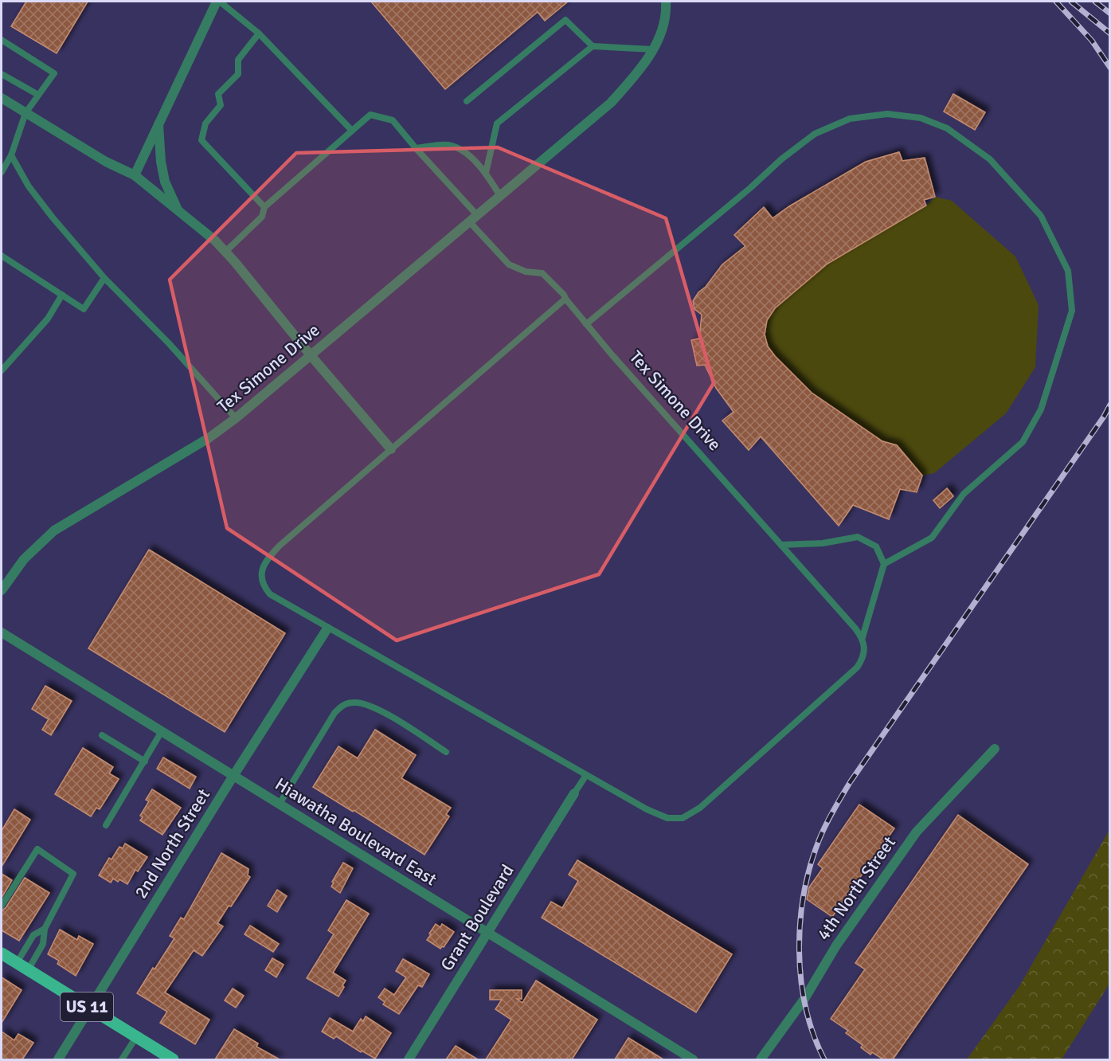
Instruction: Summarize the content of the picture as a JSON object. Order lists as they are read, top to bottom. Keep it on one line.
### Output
{"streets":{"main road":["US 11"],"street":["Tex Simone Drive","Hiawatha Boulevard East","2nd North Street","4th North Street","Grant Boulevard"]},"crossings":[["Hiawatha Boulevard East","2nd North Street"],["Hiawatha Boulevard East","Grant Boulevard"],["2nd North Street","US 11"]]}
